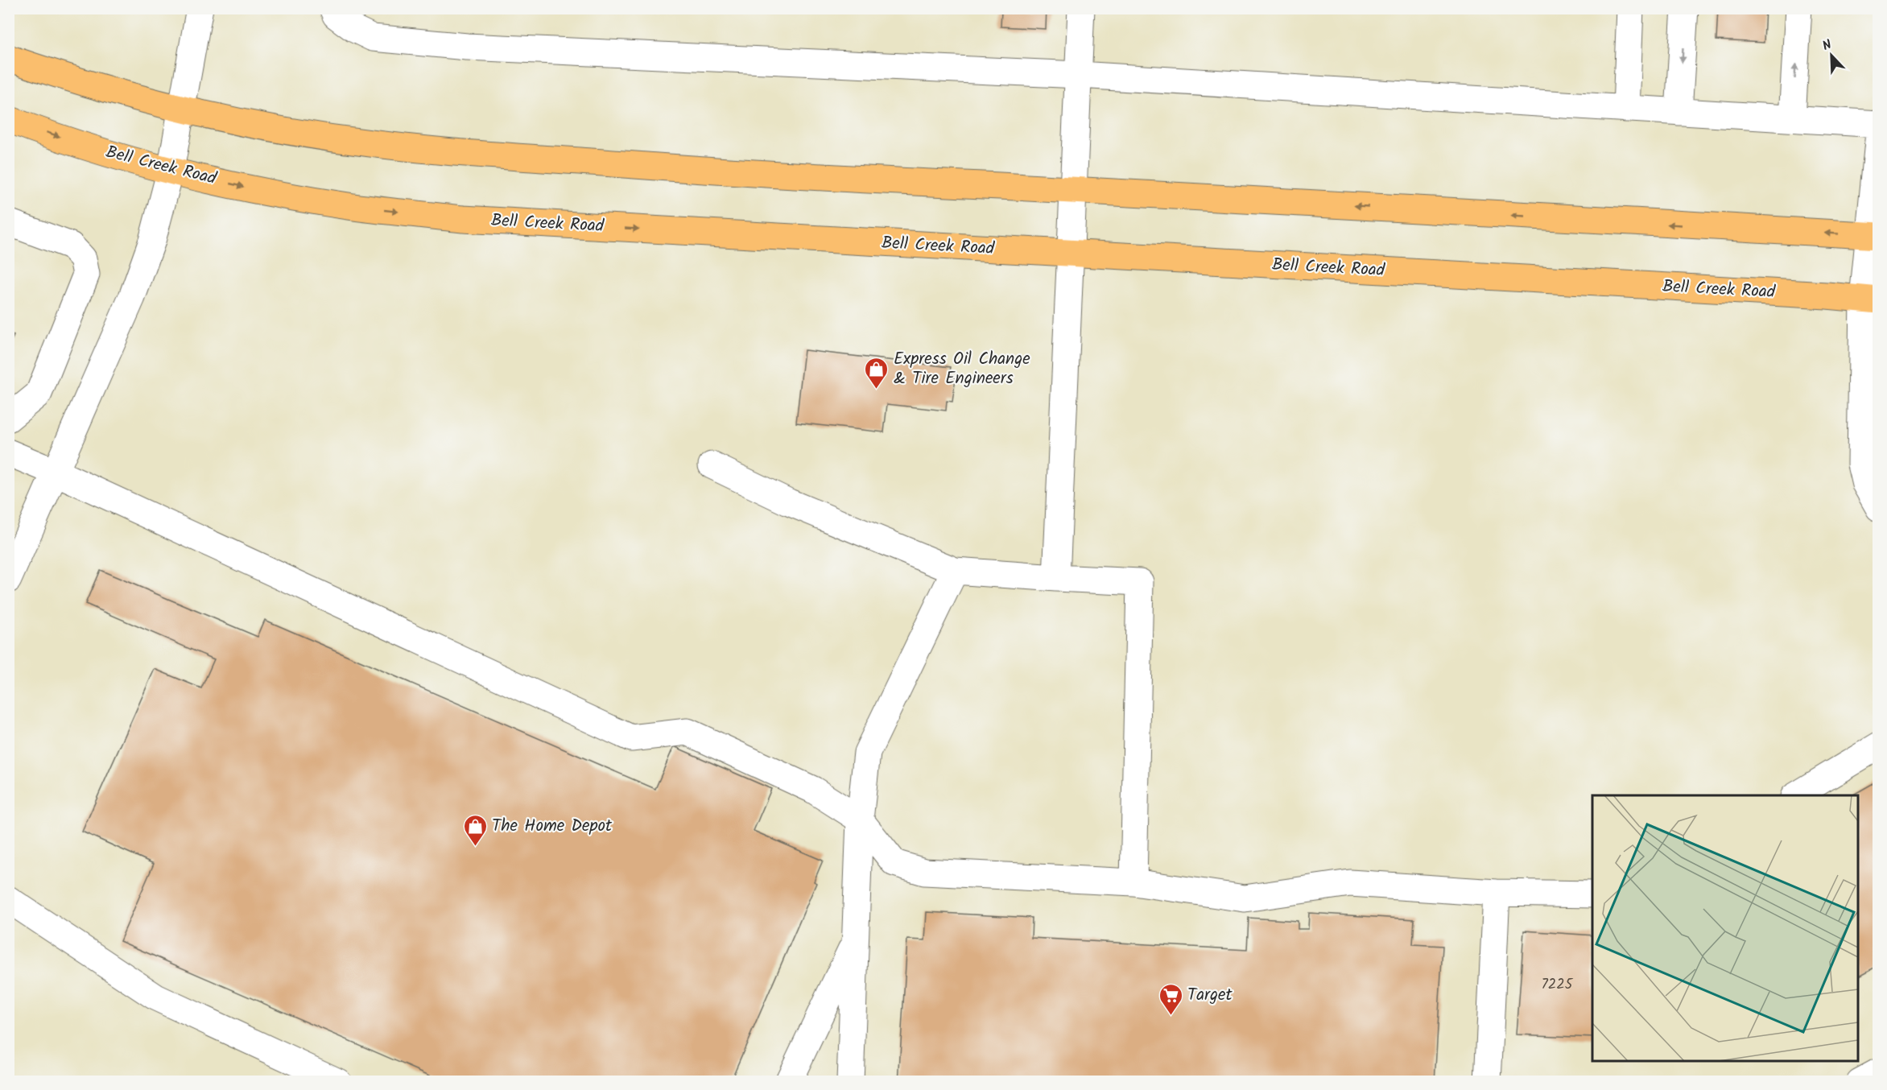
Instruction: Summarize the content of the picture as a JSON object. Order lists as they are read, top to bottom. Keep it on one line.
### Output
{"streets":{"main road":["Bell Creek Road"]},"places":{"shop":["Express Oil Change & Tire Engineers","The Home Depot"],"supermarket":["Target"]},"house_numbers":["7225"],"north":"top left"}
